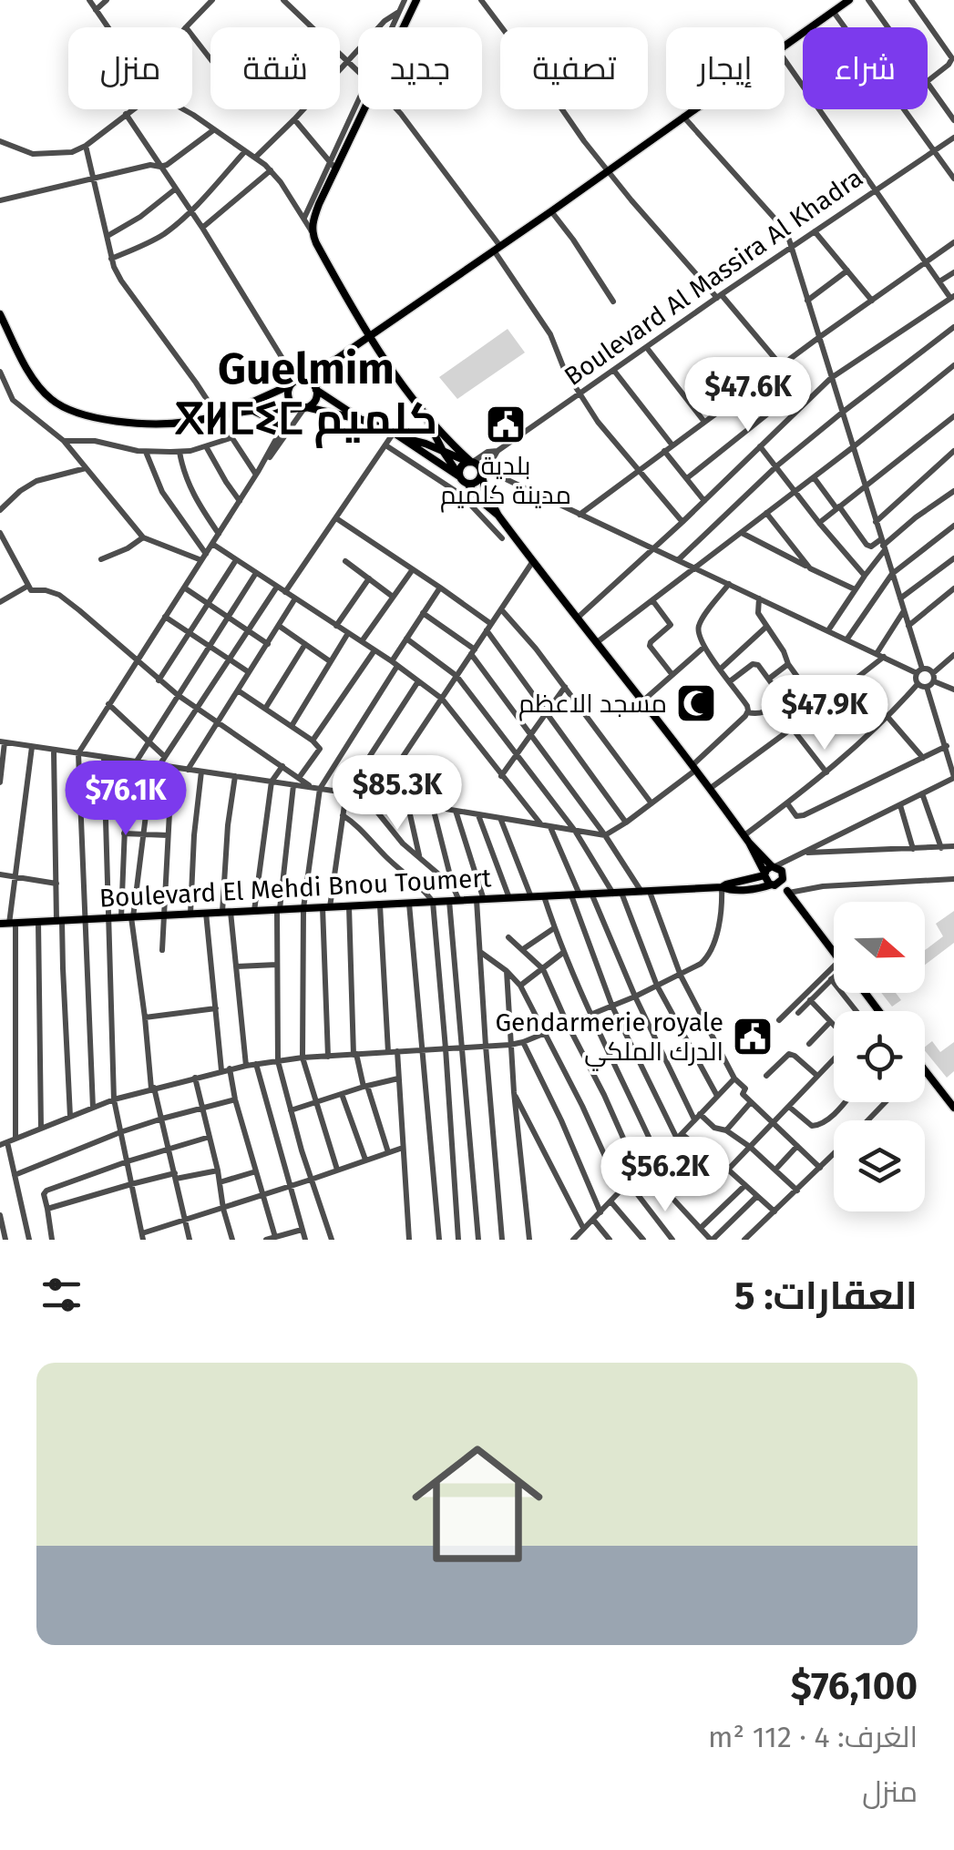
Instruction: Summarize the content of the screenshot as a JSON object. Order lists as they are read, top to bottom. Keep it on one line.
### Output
{"streets":{"main road":["Boulevard El Mehdi Bnou Toumert"],"street":["Boulevard Al Massira Al Khadra"]},"districts":["Guelmim ⴳⵍⵎⵉⵎ كلميم"],"places":{"public building":["بلدية مدينة كلميم","Gendarmerie royale الدرك الملكي"],"mosque":["مسجد الاعظم"]},"north":"right","page":{"chip":["شراء","إيجار","تصفية","جديد","شقة","منزل"],"price":["$47.6K","$47.9K","$85.3K","$76.1K","$56.2K"],"heading":"العقارات: 5","list":[{"name":"$76,100","note":"الغرف: 4 · 112 m² · منزل"}]}}
